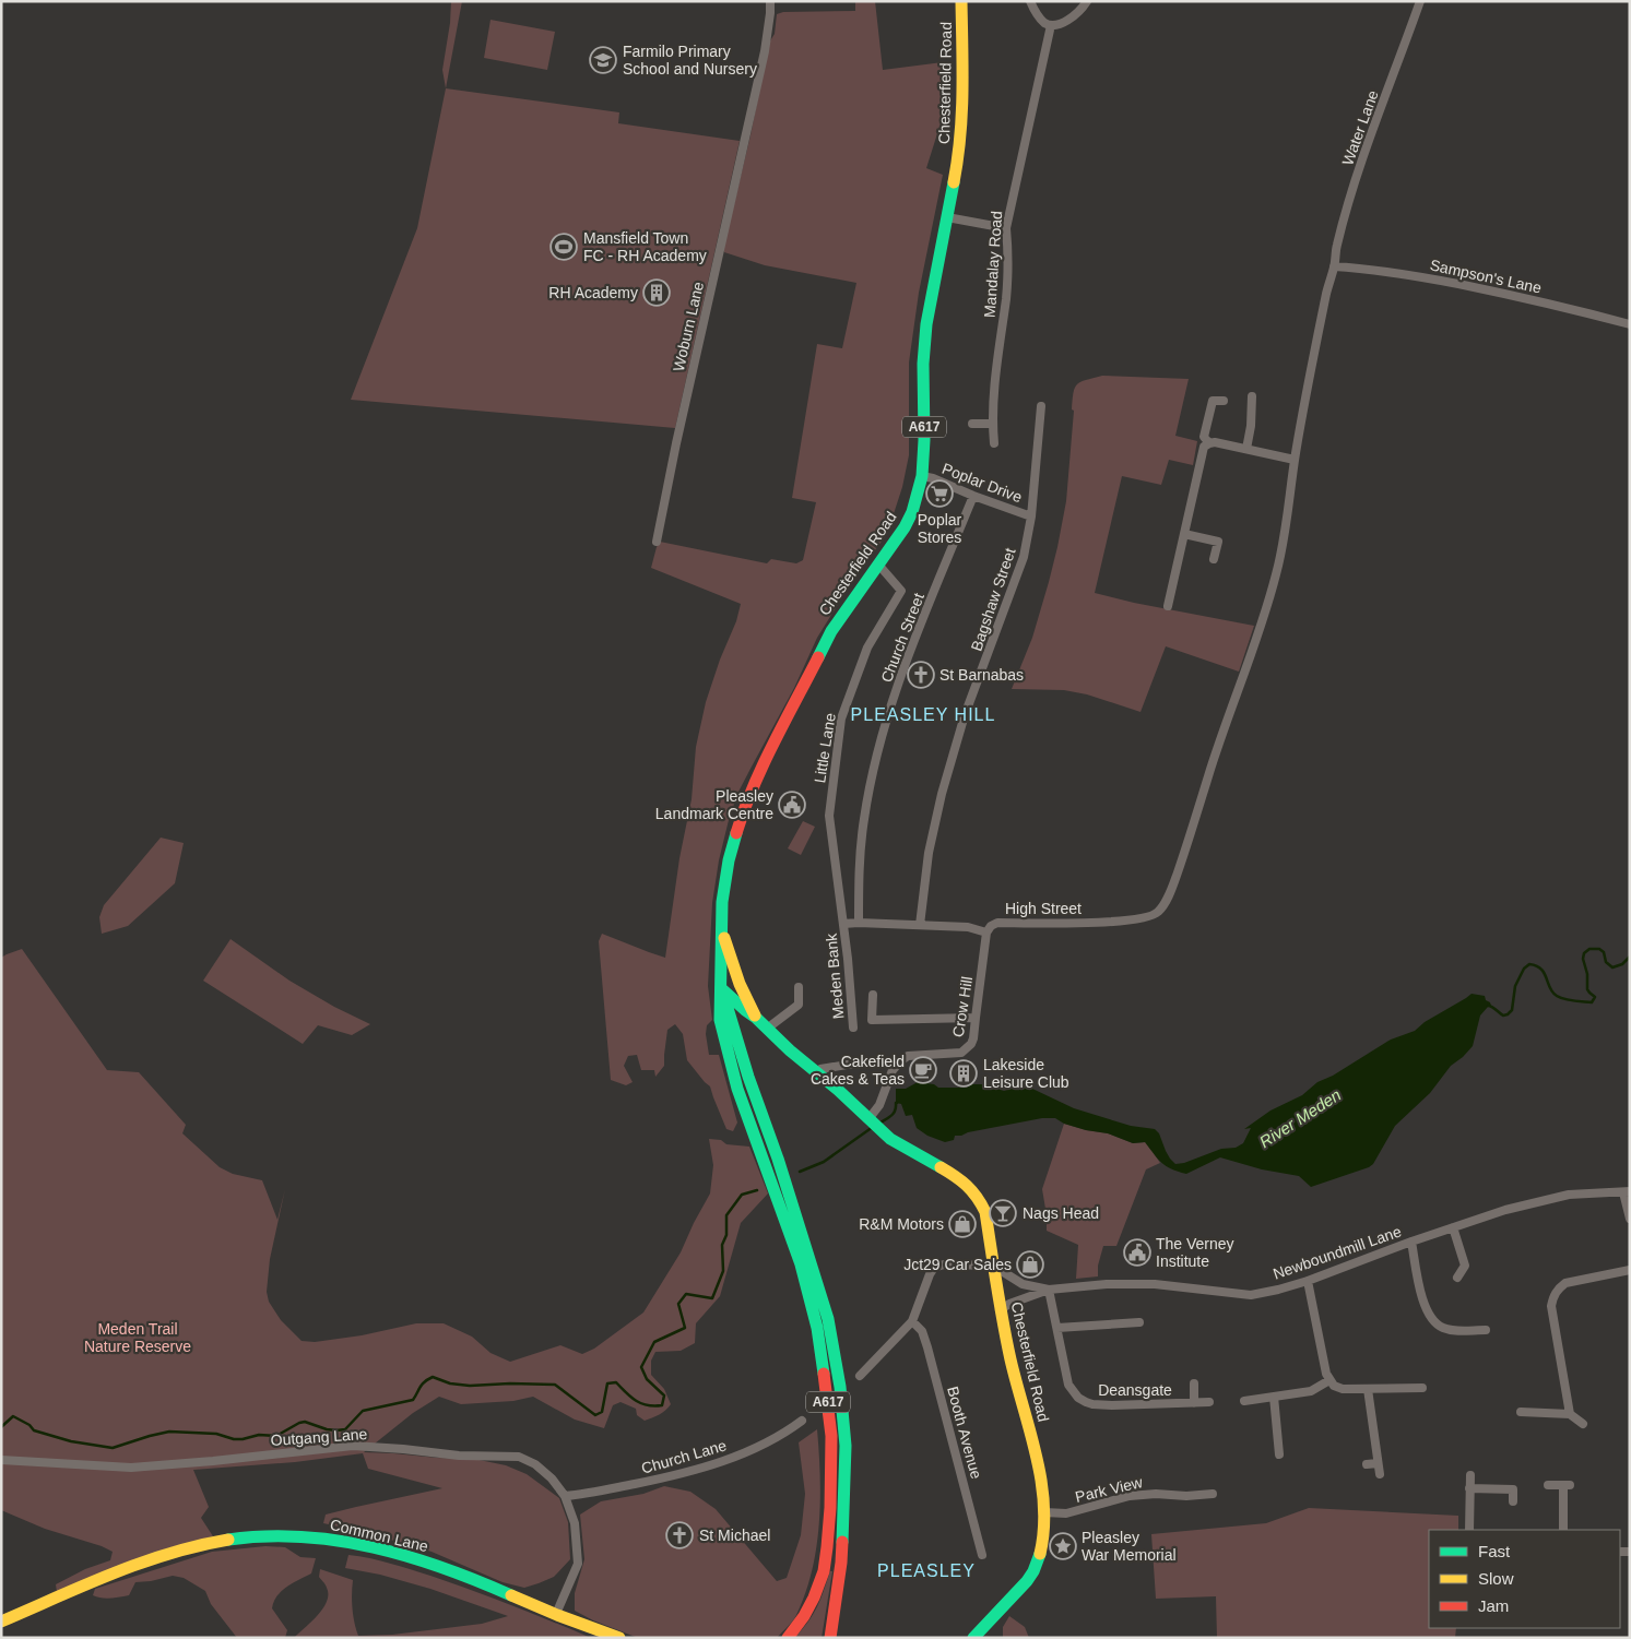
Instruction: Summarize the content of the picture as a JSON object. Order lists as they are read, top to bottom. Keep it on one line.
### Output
{"streets":{"main road":["Chesterfield Road","A617","Common Lane"],"street":["Water Lane","Mandalay Road","Sampson's Lane","Woburn Lane","Poplar Drive","Bagshaw Street","Church Street","Little Lane","High Street","Meden Bank","Crow Hill","Newboundmill Lane","Deansgate","Booth Avenue","Outgang Lane","Church Lane","Park View"]},"crossings":[["Chesterfield Road","A617"],["Chesterfield Road","Poplar Drive"],["Chesterfield Road","Little Lane"],["Chesterfield Road","Crow Hill"],["Chesterfield Road","Newboundmill Lane"],["Chesterfield Road","Park View"],["Water Lane","Sampson's Lane"],["Water Lane","High Street"],["Poplar Drive","Bagshaw Street"],["Poplar Drive","Church Street"],["Little Lane","Meden Bank"],["High Street","Crow Hill"],["Newboundmill Lane","Deansgate"],["Outgang Lane","Church Lane"],["Outgang Lane","Common Lane"]],"districts":["PLEASLEY HILL","PLEASLEY"],"water":["River Meden"],"parks":["Meden Trail Nature Reserve"],"places":{"school or university":["Farmilo Primary School and Nursery"],"sports":["Mansfield Town FC - RH Academy"],"building":["RH Academy","Lakeside Leisure Club"],"supermarket":["Poplar Stores"],"church":["St Barnabas","St Michael"],"public building":["Pleasley Landmark Centre","The Verney Institute"],"cafe":["Cakefield Cakes & Teas"],"bar":["Nags Head"],"shop":["R&M Motors","Jct29 Car Sales"],"place":["Pleasley War Memorial"]},"legend":["Fast","Slow","Jam"]}
